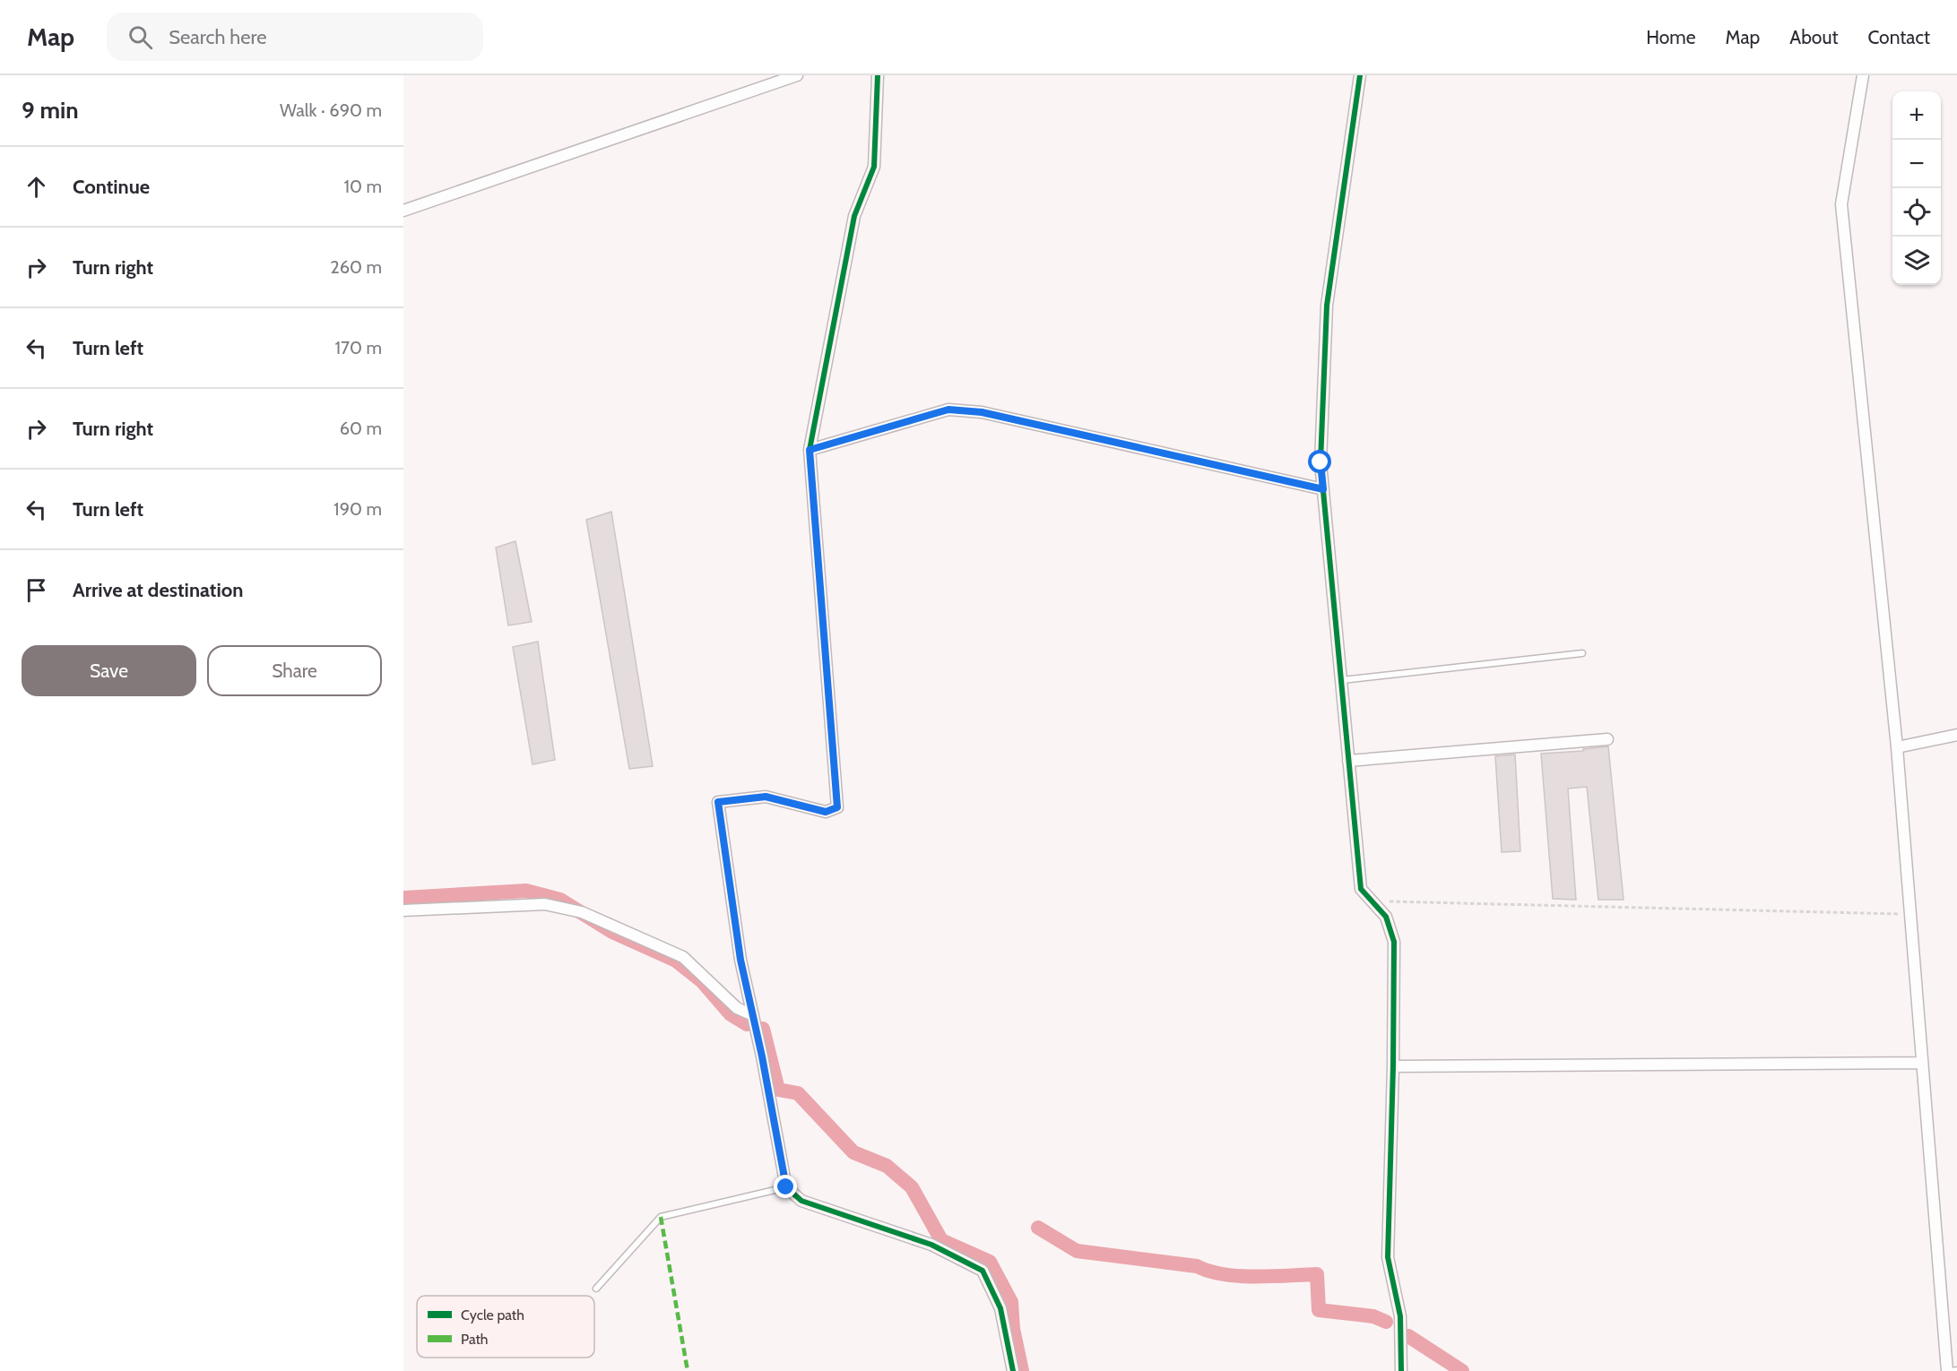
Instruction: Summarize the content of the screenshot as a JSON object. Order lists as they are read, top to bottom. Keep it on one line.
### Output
{"legend":["Cycle path","Path"],"page":{"header":"Map","search":"Search here","nav":["Home","Map","About","Contact"],"heading":["9 min","Walk · 690 m"],"map_buttons":["+","−"],"list":[["Continue","10 m"],["Turn right","260 m"],["Turn left","170 m"],["Turn right","60 m"],["Turn left","190 m"],"Arrive at destination"],"buttons":["Save","Share"]}}
